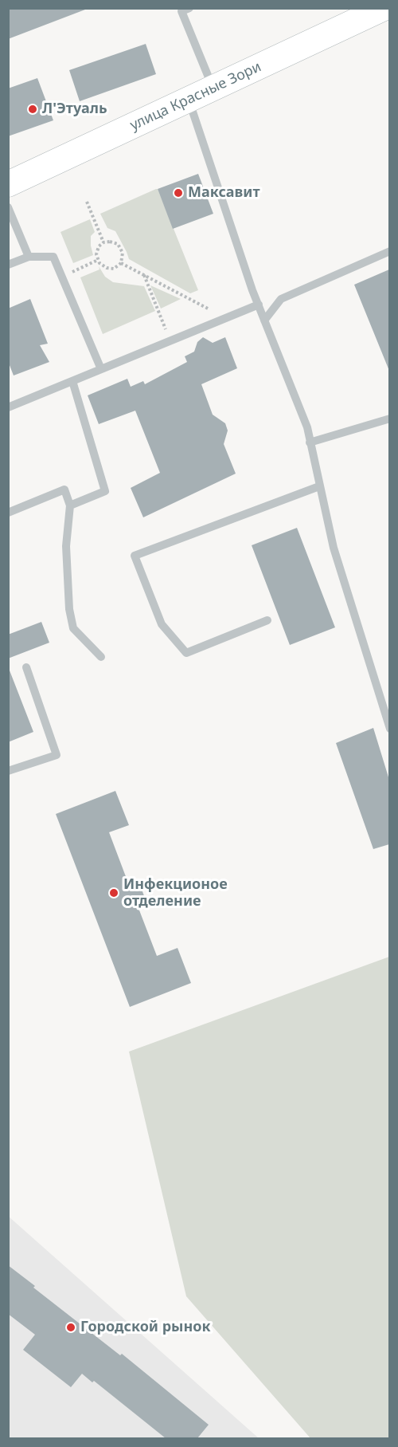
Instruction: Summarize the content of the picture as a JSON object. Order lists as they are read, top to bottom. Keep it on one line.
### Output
{"streets":{"main road":["улица Красные Зори"]},"places":["Л'Этуаль","Максавит","Инфекционое отделение","Городской рынок"]}
